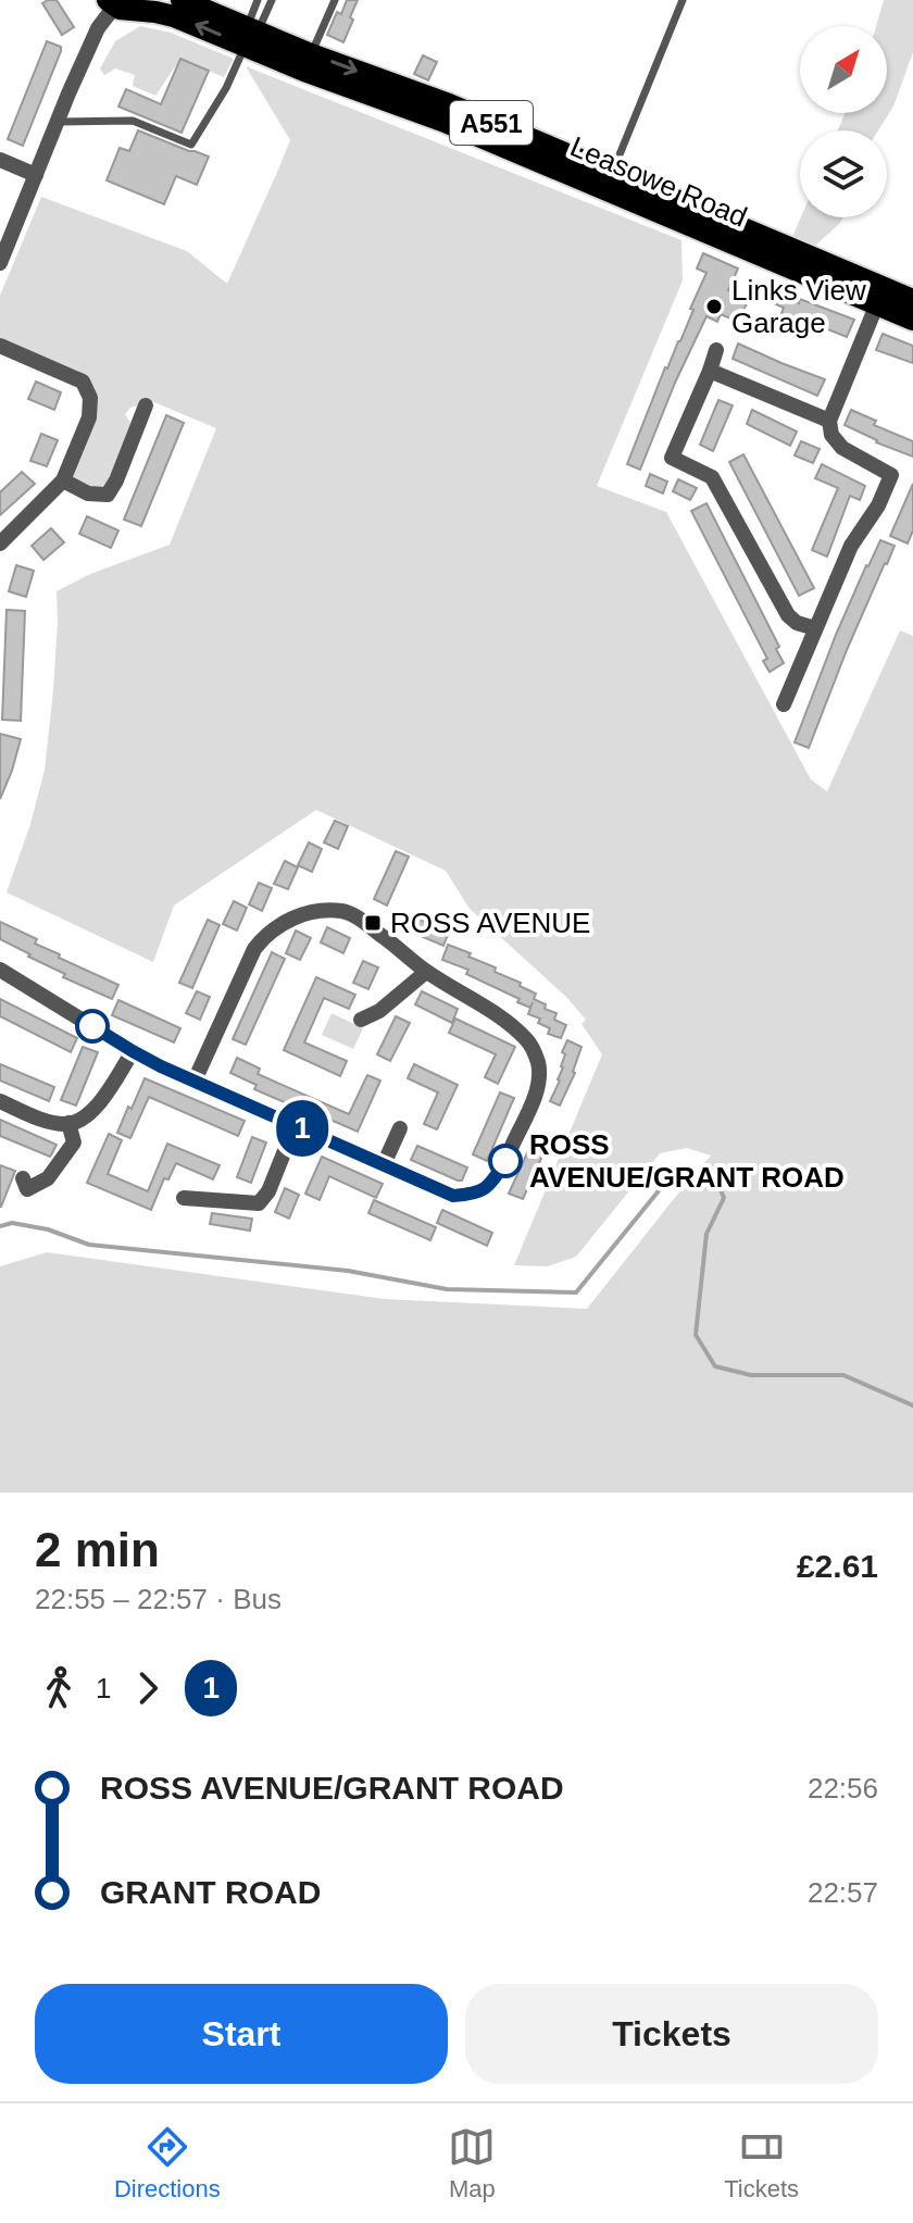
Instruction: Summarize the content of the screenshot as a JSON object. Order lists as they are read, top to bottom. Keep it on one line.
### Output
{"streets":{"main road":["A551","Leasowe Road"]},"places":{"other":["Links View Garage","ROSS AVENUE/GRANT ROAD"],"transit":["ROSS AVENUE"]},"lines":["bus line 1"],"north":"top right","page":{"on_map":"1","heading":["2 min","22:55 – 22:57 · Bus","£2.61"],"legs":["1","1"],"list":[{"name":"ROSS AVENUE/GRANT ROAD","value":"22:56"},{"name":"GRANT ROAD","value":"22:57"}],"buttons":["Start","Tickets"],"tabs":["Directions","Map","Tickets"]}}
